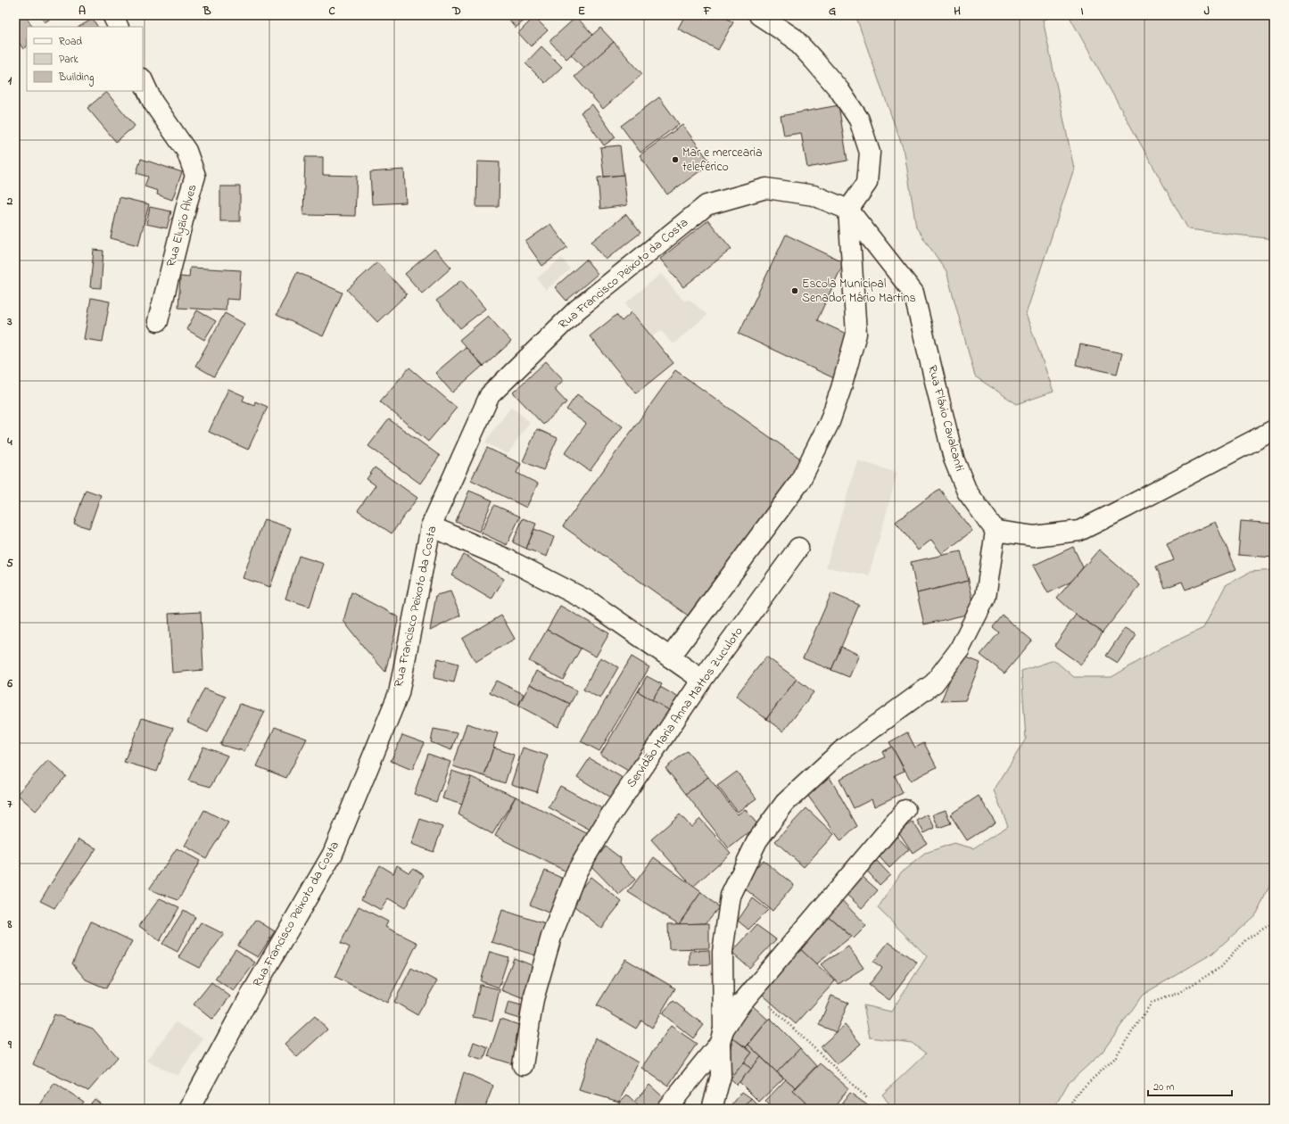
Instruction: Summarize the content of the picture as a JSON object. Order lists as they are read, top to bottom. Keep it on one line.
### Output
{"streets":{"street":["Rua Elyzio Alves","Rua Francisco Peixoto da Costa","Rua Flávio Cavalcanti","Servidão Maria Anna Mattos Zuculoto"]},"crossings":[["Rua Francisco Peixoto da Costa","Rua Flávio Cavalcanti"]],"places":["Mar e mercearia teleférico","Escola Municipal Senador Mário Martins"],"legend":["Road","Park","Building"],"scale_bar":"20 m","grid":{"columns":["A","B","C","D","E","F","G","H","I","J"],"rows":["1","2","3","4","5","6","7","8","9"]}}
